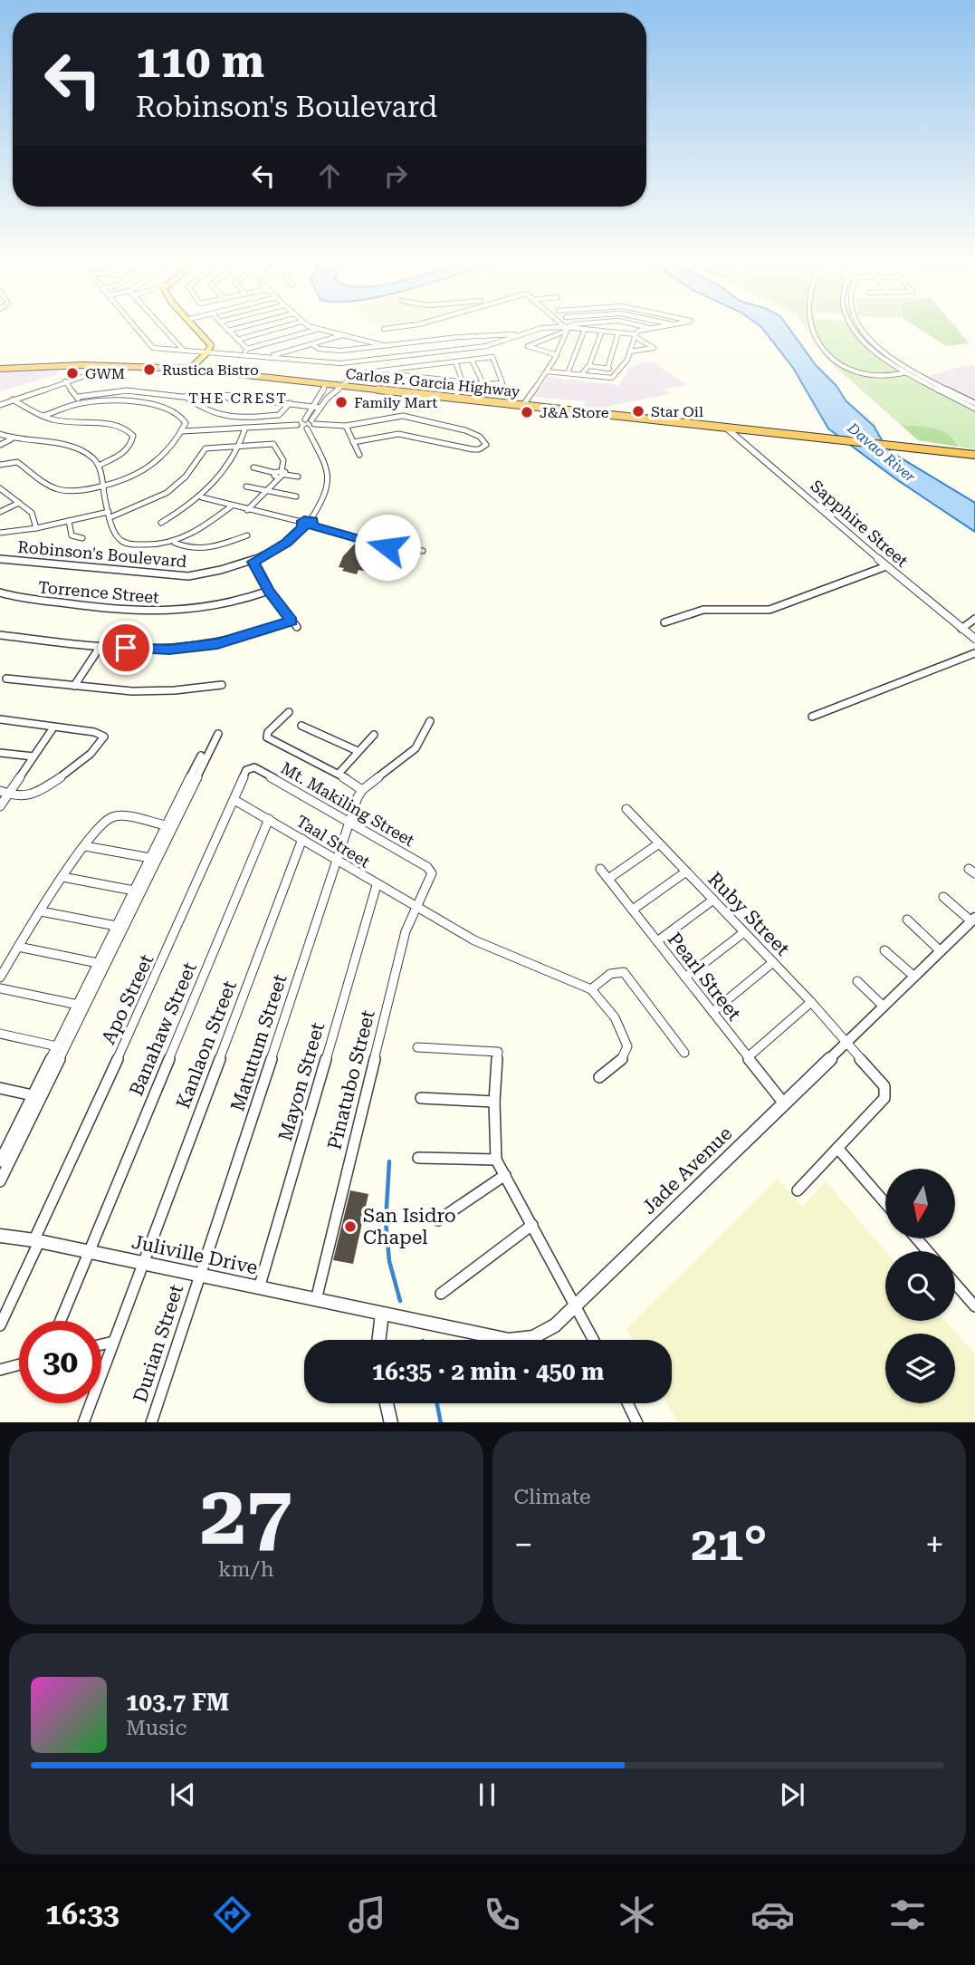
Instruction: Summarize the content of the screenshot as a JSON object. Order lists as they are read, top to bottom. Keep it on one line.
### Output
{"streets":{"highway":["Carlos P. Garcia Highway"],"street":["Sapphire Street","Robinson's Boulevard","Torrence Street","Mt. Makiling Street","Taal Street","Ruby Street","Pearl Street","Apo Street","Banahaw Street","Matutum Street","Kanlaon Street","Pinatubo Street","Mayon Street","Jade Avenue","Juliville Drive","Durian Street"]},"crossings":[["Carlos P. Garcia Highway","Sapphire Street"],["Mt. Makiling Street","Apo Street"],["Mt. Makiling Street","Matutum Street"],["Mt. Makiling Street","Pinatubo Street"],["Taal Street","Apo Street"],["Taal Street","Banahaw Street"],["Taal Street","Matutum Street"],["Taal Street","Kanlaon Street"],["Taal Street","Pinatubo Street"],["Taal Street","Mayon Street"],["Ruby Street","Jade Avenue"],["Pearl Street","Jade Avenue"],["Apo Street","Juliville Drive"],["Banahaw Street","Juliville Drive"],["Matutum Street","Juliville Drive"],["Matutum Street","Durian Street"],["Kanlaon Street","Juliville Drive"],["Pinatubo Street","Juliville Drive"],["Mayon Street","Juliville Drive"],["Jade Avenue","Juliville Drive"],["Juliville Drive","Durian Street"]],"districts":["THE CREST"],"water":["Davao River"],"places":["Rustica Bistro","GWM","Family Mart","Star Oil","J&A Store","San Isidro Chapel"],"north":"bottom","page":{"turn":["110 m","Robinson's Boulevard"],"limit":"30","trip":"16:35 · 2 min · 450 m","tile":[["27","km/h"],"Climate"],"heat":["−","21°","+"],"song":["103.7 FM","Music"],"tabs":"16:33"}}
